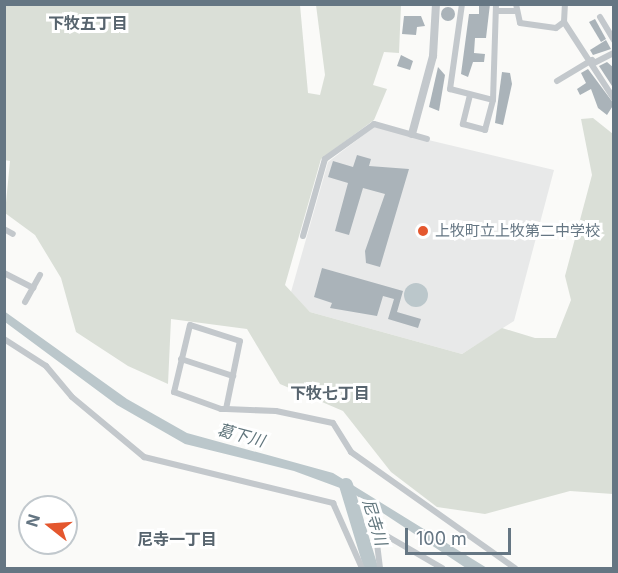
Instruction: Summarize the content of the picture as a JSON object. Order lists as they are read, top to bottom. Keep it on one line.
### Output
{"districts":["下牧五丁目","下牧七丁目","尼寺一丁目"],"water":["葛下川","尼寺川"],"places":["上牧町立上牧第二中学校"],"scale_bar":"100 m","north":"left"}
